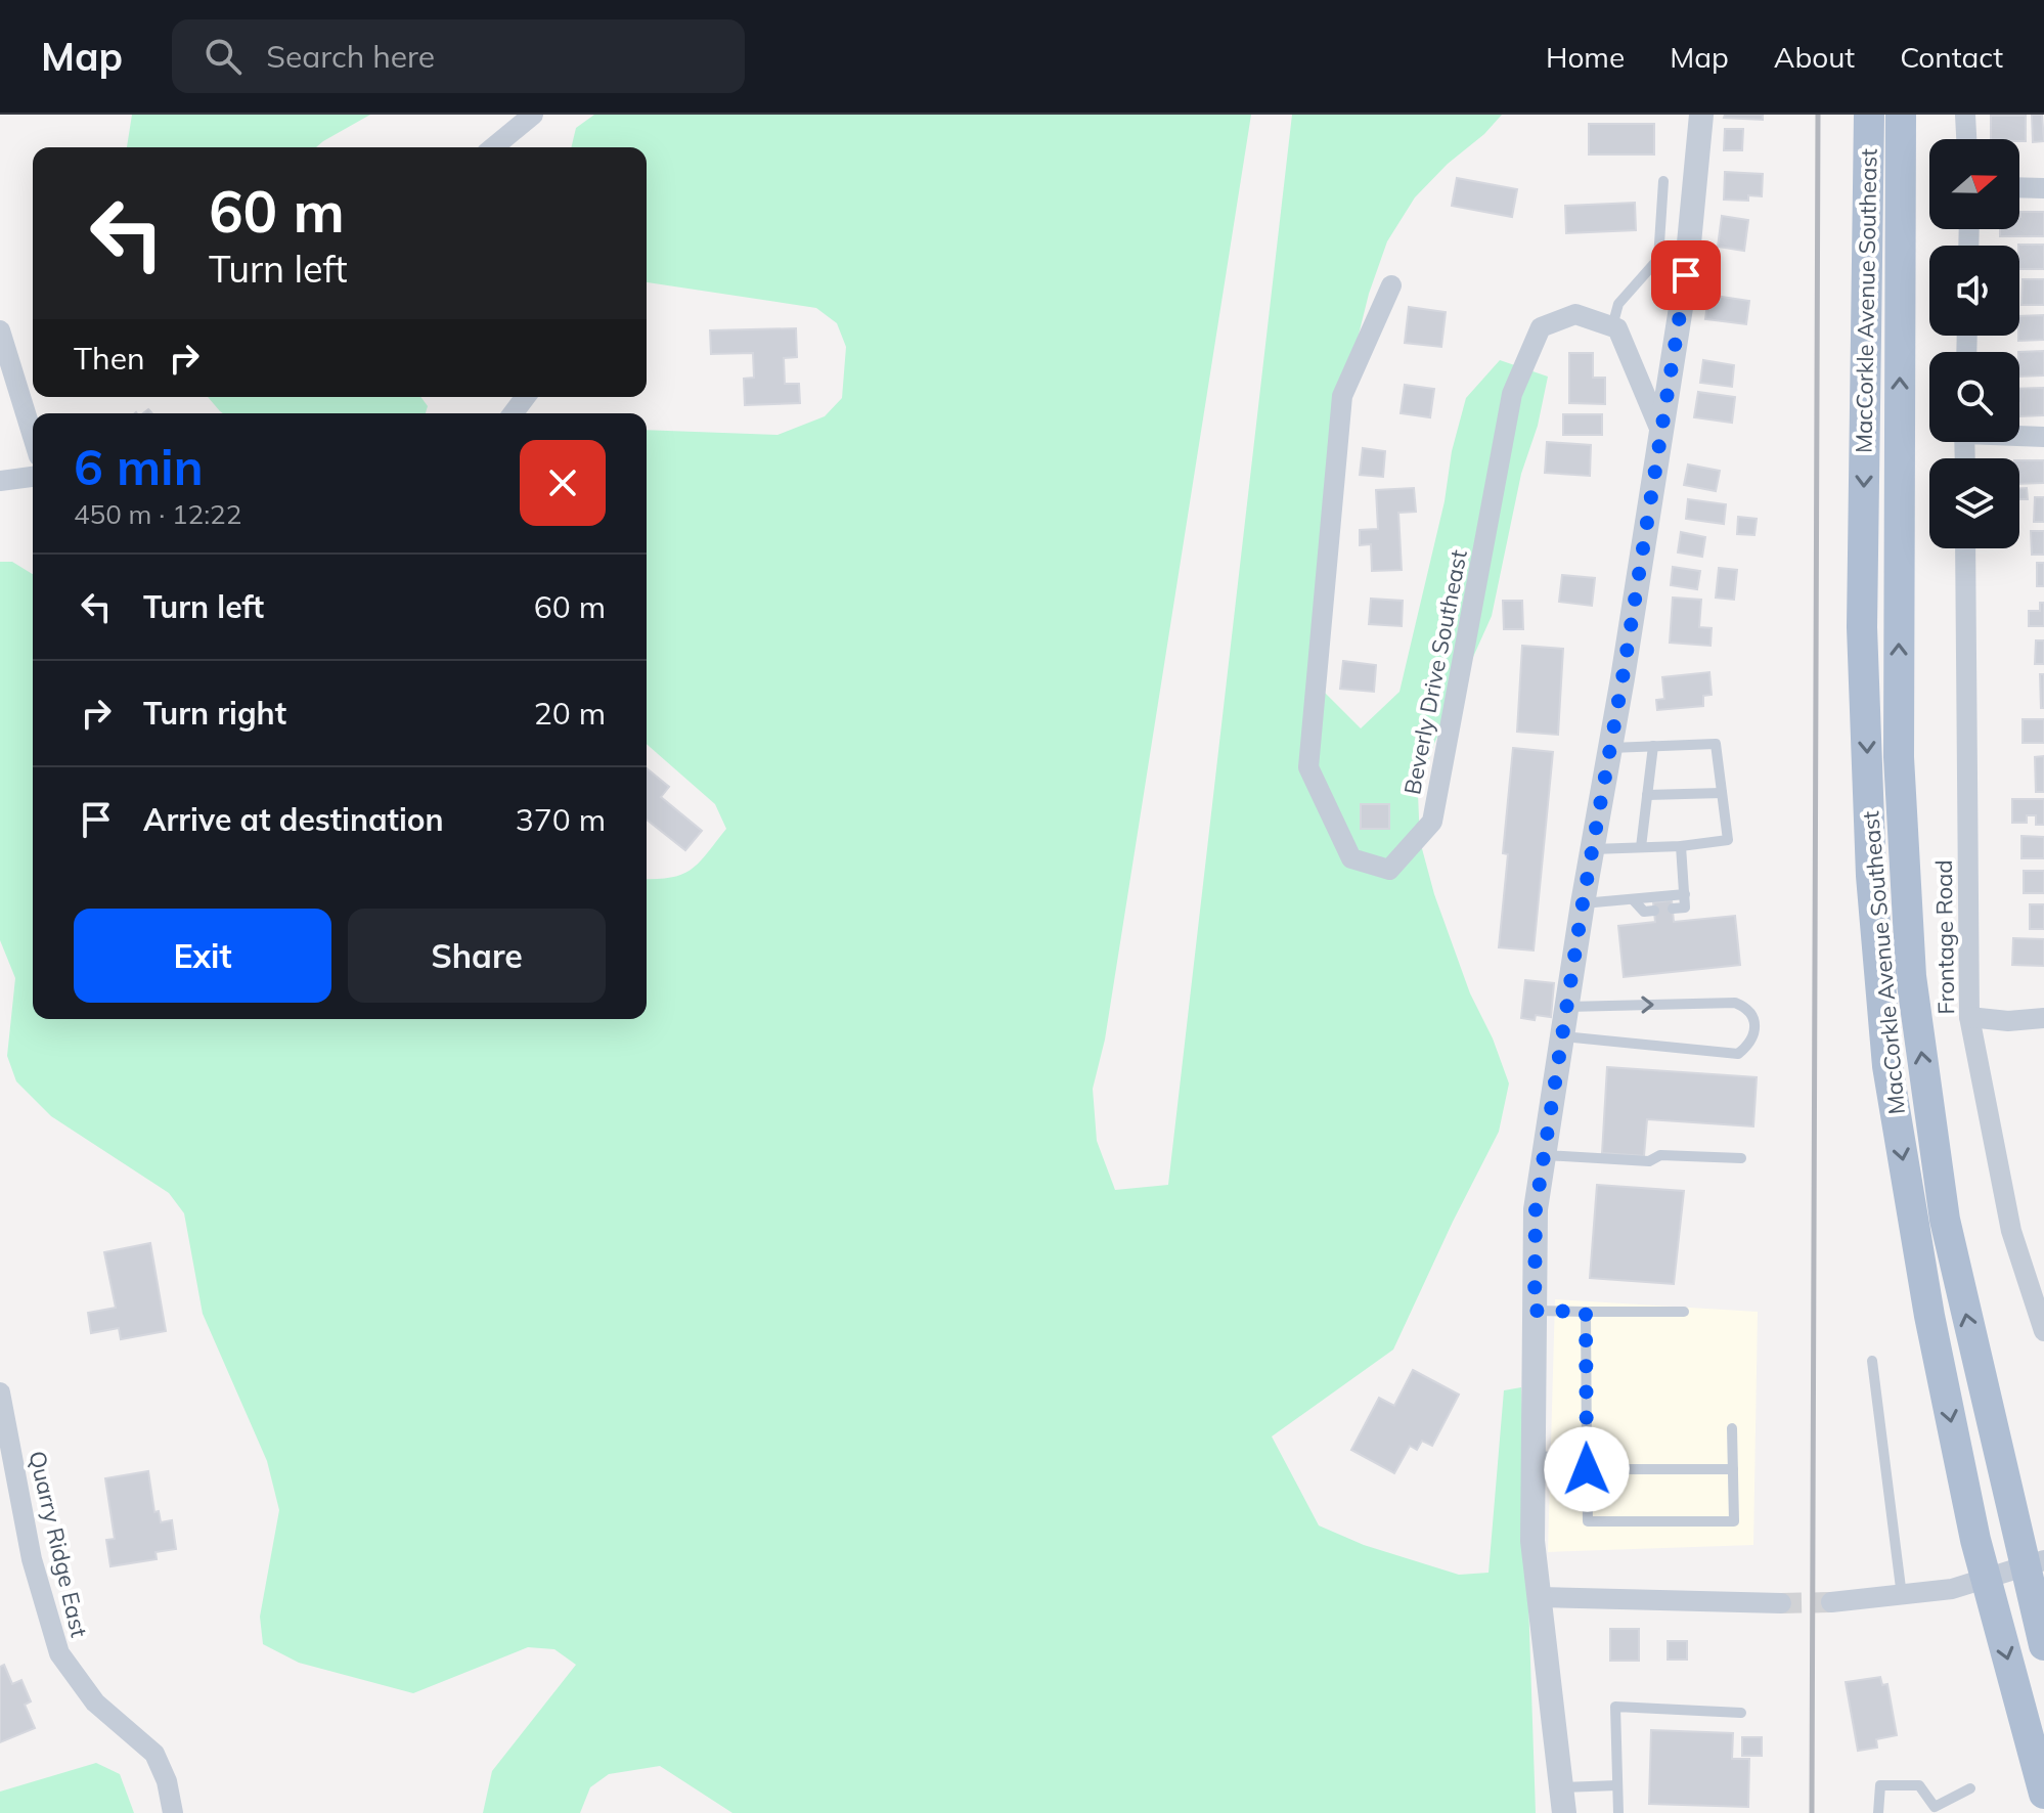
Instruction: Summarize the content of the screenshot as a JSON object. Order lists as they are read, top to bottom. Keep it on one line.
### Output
{"streets":{"main road":["MacCorkle Avenue Southeast"],"street":["Beverly Drive Southeast","Frontage Road","Quarry Ridge East"]},"north":"right","page":{"header":"Map","search":"Search here","nav":["Home","Map","About","Contact"],"turn":["60 m","Turn left"],"then":"Then","heading":["6 min","450 m · 12:22"],"list":[{"name":"Turn left","value":"60 m"},{"name":"Turn right","value":"20 m"},{"name":"Arrive at destination","value":"370 m"}],"buttons":["Exit","Share"]}}
